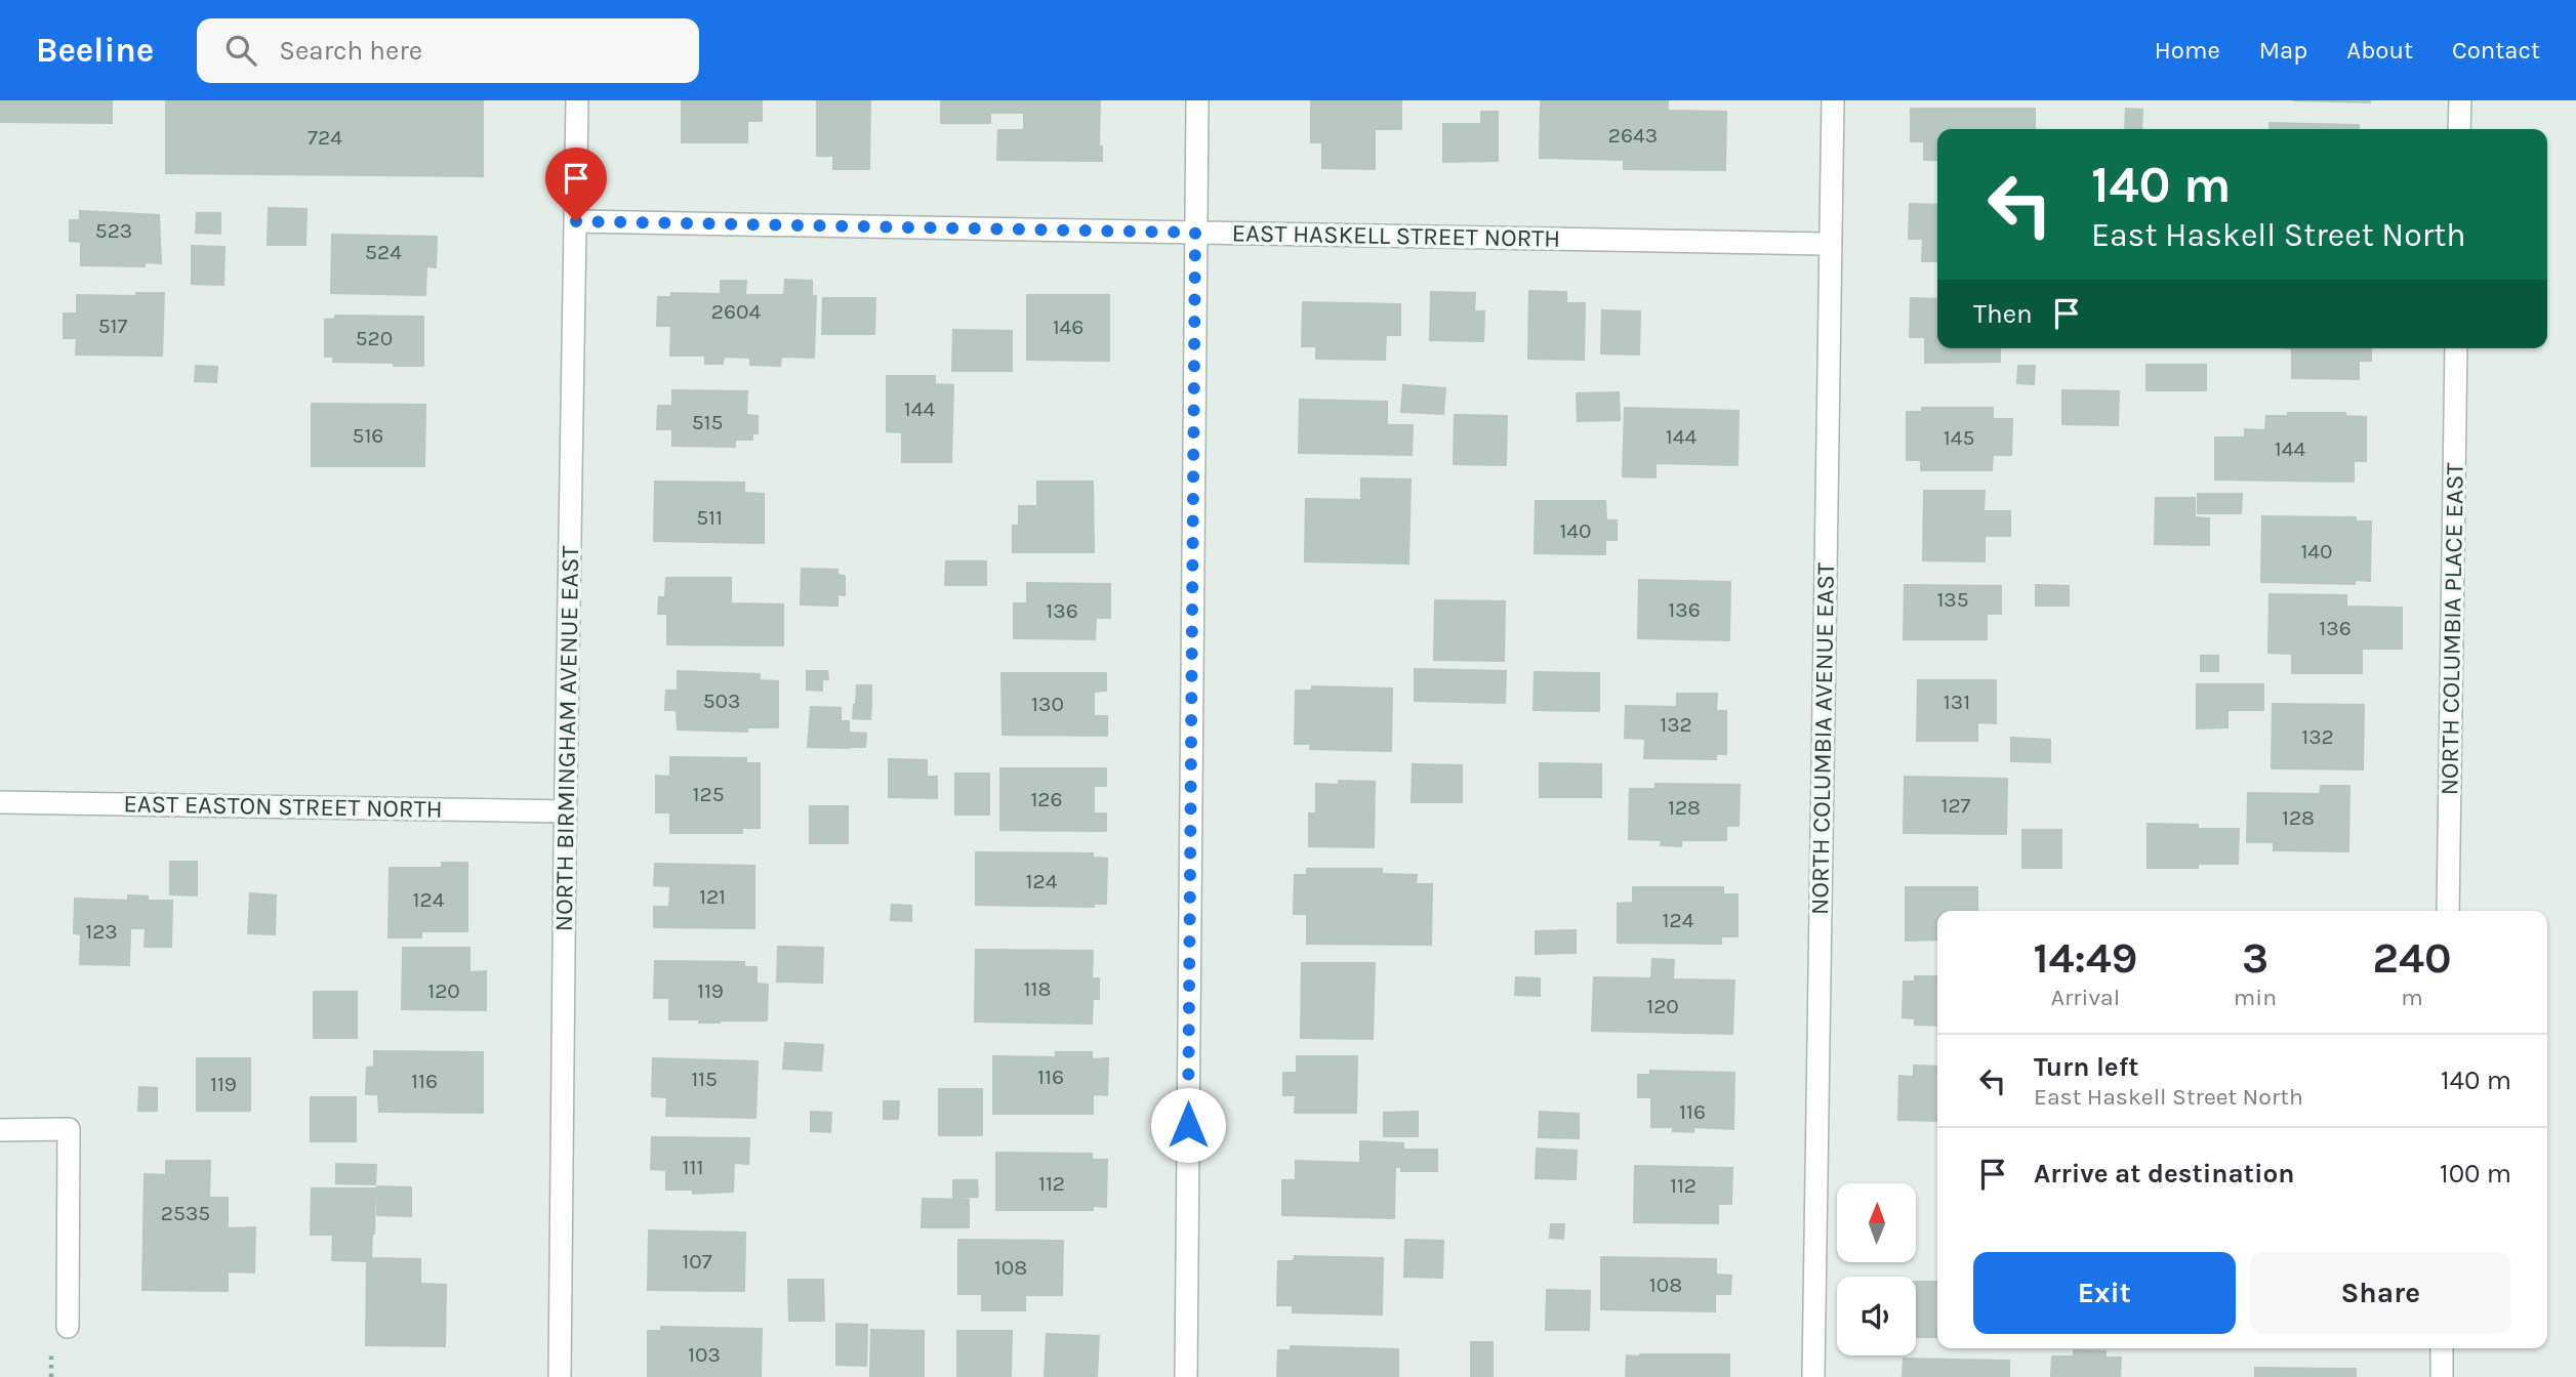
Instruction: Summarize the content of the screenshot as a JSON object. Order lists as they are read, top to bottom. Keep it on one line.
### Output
{"streets":{"street":["EAST HASKELL STREET NORTH","NORTH COLUMBIA PLACE EAST","NORTH BIRMINGHAM AVENUE EAST","NORTH COLUMBIA AVENUE EAST","EAST EASTON STREET NORTH"]},"crossings":[["EAST HASKELL STREET NORTH","NORTH BIRMINGHAM AVENUE EAST"],["EAST HASKELL STREET NORTH","NORTH COLUMBIA AVENUE EAST"],["NORTH BIRMINGHAM AVENUE EAST","EAST EASTON STREET NORTH"]],"house_numbers":["2643","724","523","524","2604","517","146","520","144","515","516","144","145","144","511","140","140","135","136","136","136","503","131","130","132","132","125","126","127","128","128","124","121","124","124","123","118","120","119","120","116","115","116","119","116","111","112","112","2535","107","108","108","103"],"north":"top","page":{"header":"Beeline","search":"Search here","nav":["Home","Map","About","Contact"],"turn":["140 m","East Haskell Street North"],"then":"Then","eta":["14:49","Arrival","3","min","240","m"],"list":[{"name":"Turn left","note":"East Haskell Street North","value":"140 m"},{"name":"Arrive at destination","value":"100 m"}],"buttons":["Exit","Share"]}}
